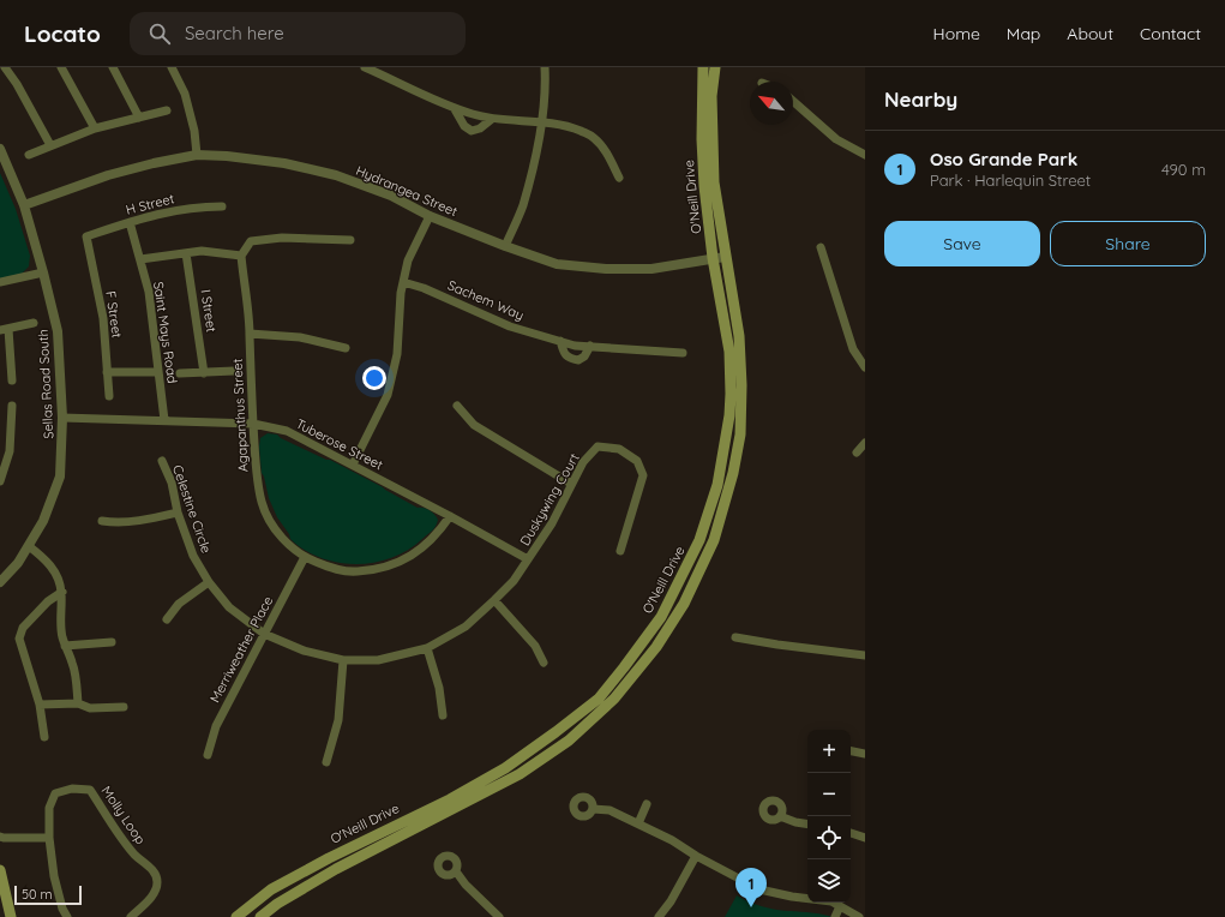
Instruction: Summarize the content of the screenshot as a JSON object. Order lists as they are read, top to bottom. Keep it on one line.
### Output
{"streets":{"main road":["O'Neill Drive"],"street":["Hydrangea Street","H Street","Sachem Way","I Street","F Street","Saint Mays Road","Sellas Road South","Agapanthus Street","Tuberose Street","Duskywing Court","Celestine Circle","Merriweather Place","Molly Loop"]},"crossings":[["Hydrangea Street","O'Neill Drive"],["Hydrangea Street","Sellas Road South"],["H Street","F Street"],["H Street","Saint Mays Road"],["Saint Mays Road","Tuberose Street"],["Sellas Road South","Tuberose Street"],["Agapanthus Street","Tuberose Street"],["Agapanthus Street","Merriweather Place"],["Tuberose Street","Duskywing Court"],["Tuberose Street","Celestine Circle"],["Duskywing Court","Celestine Circle"],["Celestine Circle","Merriweather Place"]],"scale_bar":"50 m","north":"top left","page":{"header":"Locato","search":"Search here","nav":["Home","Map","About","Contact"],"heading":"Nearby","list":[{"mark":"1","name":"Oso Grande Park","note":"Park · Harlequin Street","value":"490 m"}],"buttons":["Save","Share"],"map_buttons":["+","−"],"pins":"1","scale":"50 m"}}
